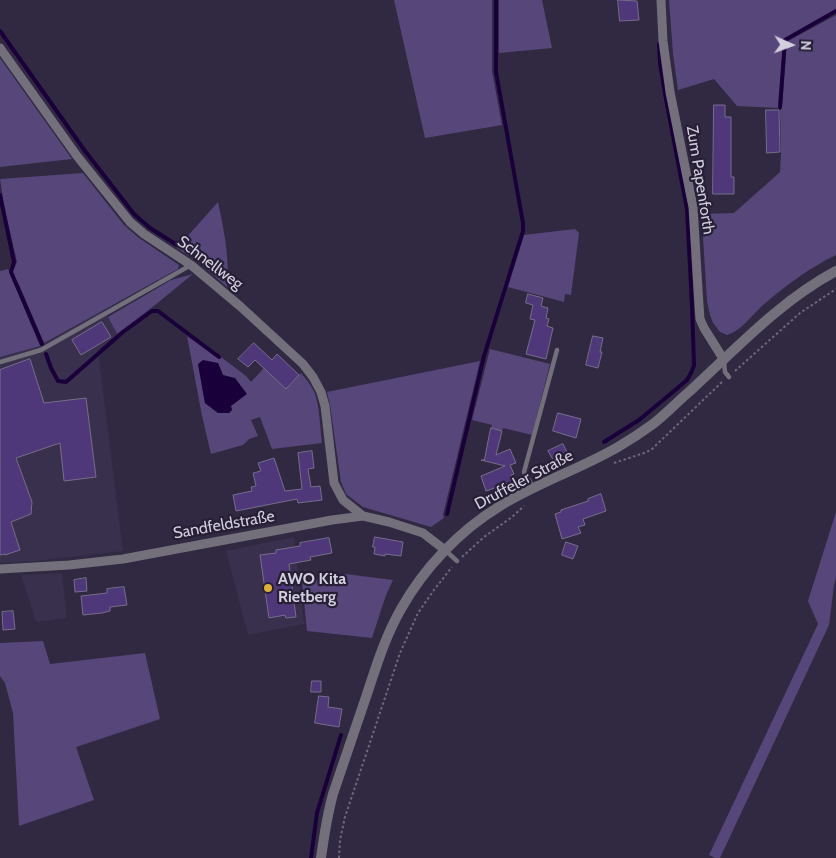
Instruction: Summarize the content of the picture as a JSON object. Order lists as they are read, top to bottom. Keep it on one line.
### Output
{"streets":{"street":["Zum Papenforth","Schnellweg","Druffeler Straße","Sandfeldstraße"]},"crossings":[["Zum Papenforth","Druffeler Straße"],["Schnellweg","Sandfeldstraße"],["Druffeler Straße","Sandfeldstraße"]],"places":["AWO Kita Rietberg"],"north":"right"}
